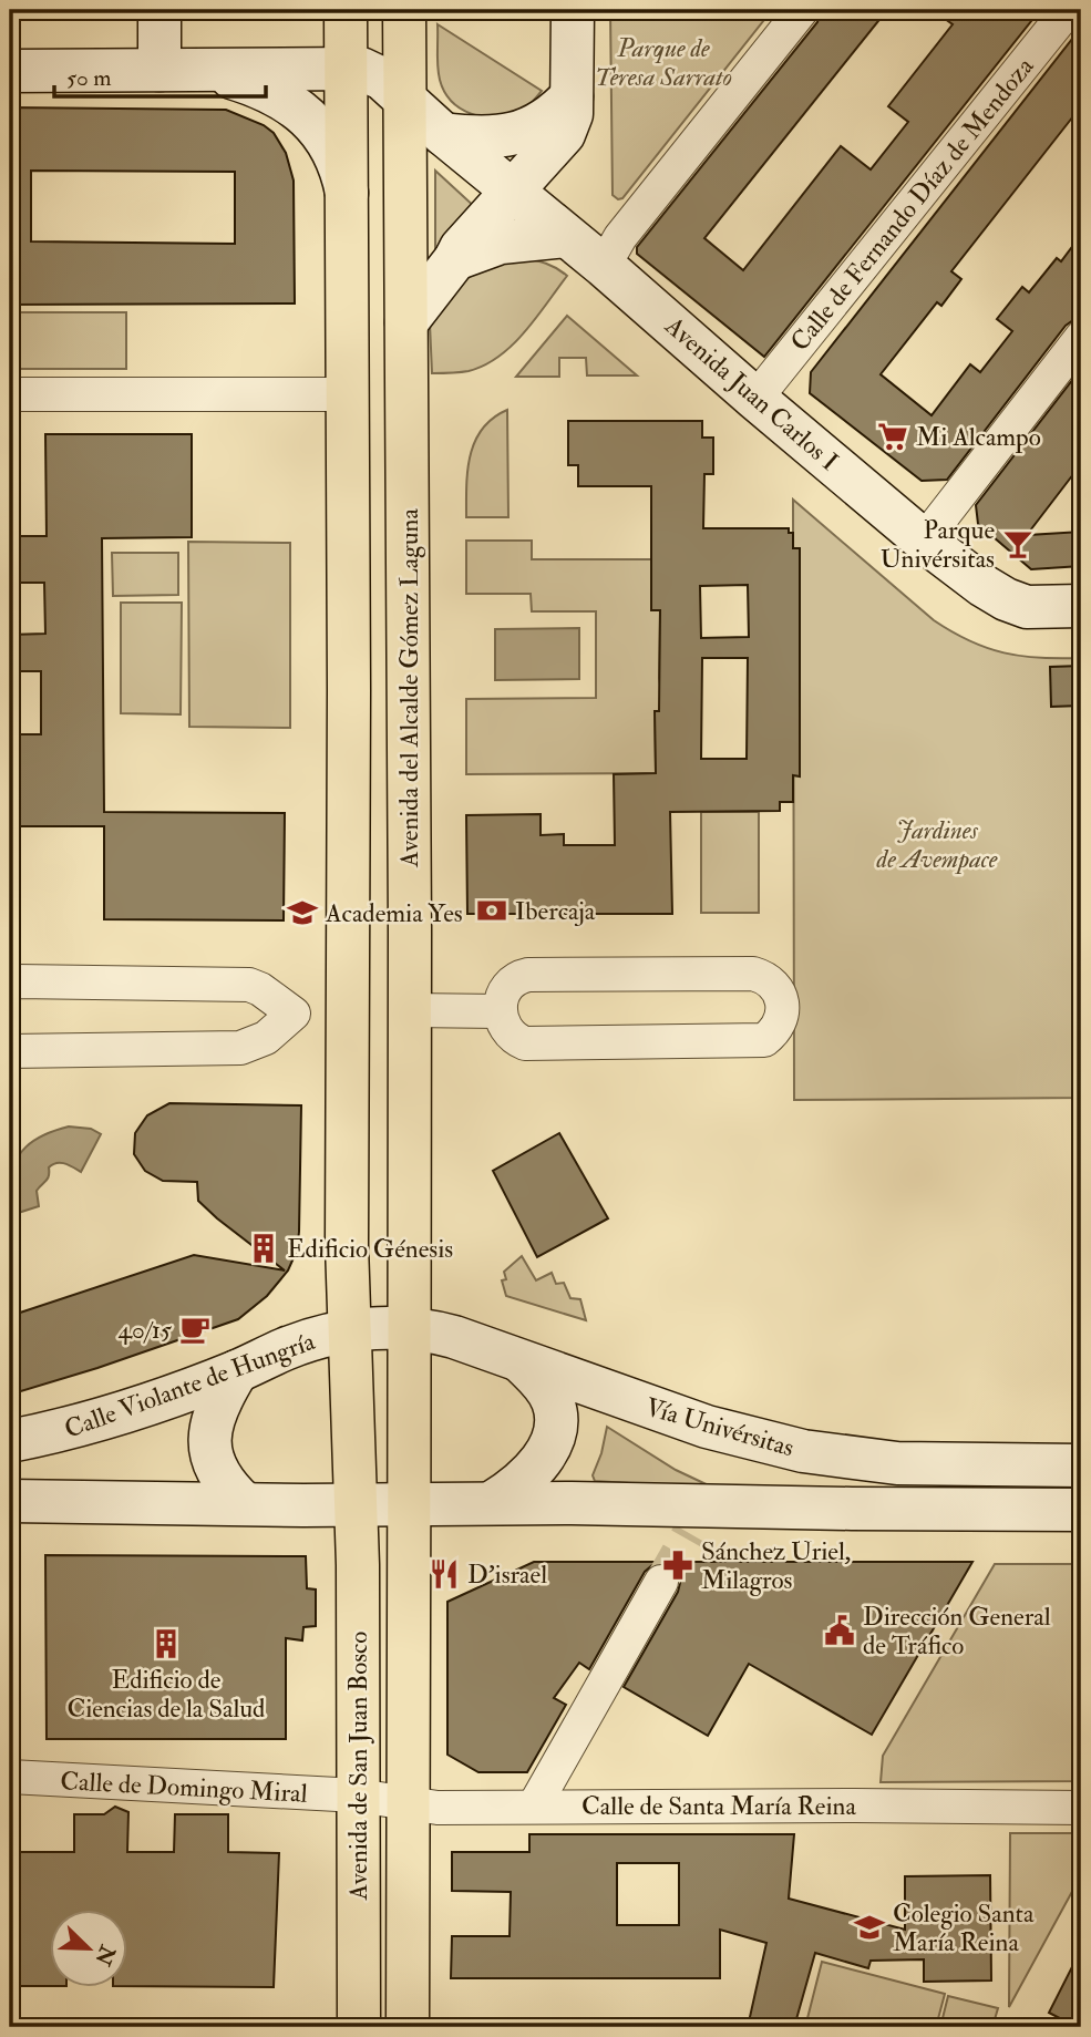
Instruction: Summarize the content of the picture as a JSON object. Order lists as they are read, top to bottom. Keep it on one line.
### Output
{"streets":{"main road":["Avenida Juan Carlos I","Avenida del Alcalde Gómez Laguna","Calle Violante de Hungría","Vía Univérsitas","Avenida de San Juan Bosco"],"street":["Calle de Fernando Díaz de Mendoza","Calle de Domingo Miral","Calle de Santa María Reina"]},"crossings":[["Calle de Fernando Díaz de Mendoza","Avenida Juan Carlos I"],["Avenida Juan Carlos I","Avenida del Alcalde Gómez Laguna"],["Avenida del Alcalde Gómez Laguna","Calle Violante de Hungría"],["Avenida del Alcalde Gómez Laguna","Vía Univérsitas"],["Avenida del Alcalde Gómez Laguna","Avenida de San Juan Bosco"],["Calle Violante de Hungría","Vía Univérsitas"],["Avenida de San Juan Bosco","Calle de Domingo Miral"],["Avenida de San Juan Bosco","Calle de Santa María Reina"],["Calle de Domingo Miral","Calle de Santa María Reina"]],"parks":["Parque de Teresa Sarrato","Jardines de Avempace"],"places":{"supermarket":["Mi Alcampo"],"bar":["Parque Univérsitas"],"bank":["Ibercaja"],"school or university":["Academia Yes","Colegio Santa María Reina"],"building":["Edificio Génesis","Edificio de Ciencias de la Salud"],"cafe":["40/15"],"pharmacy":["Sánchez Uriel, Milagros"],"restaurant":["D'israel"],"public building":["Dirección General de Tráfico"]},"scale_bar":"50 m","north":"bottom right"}
